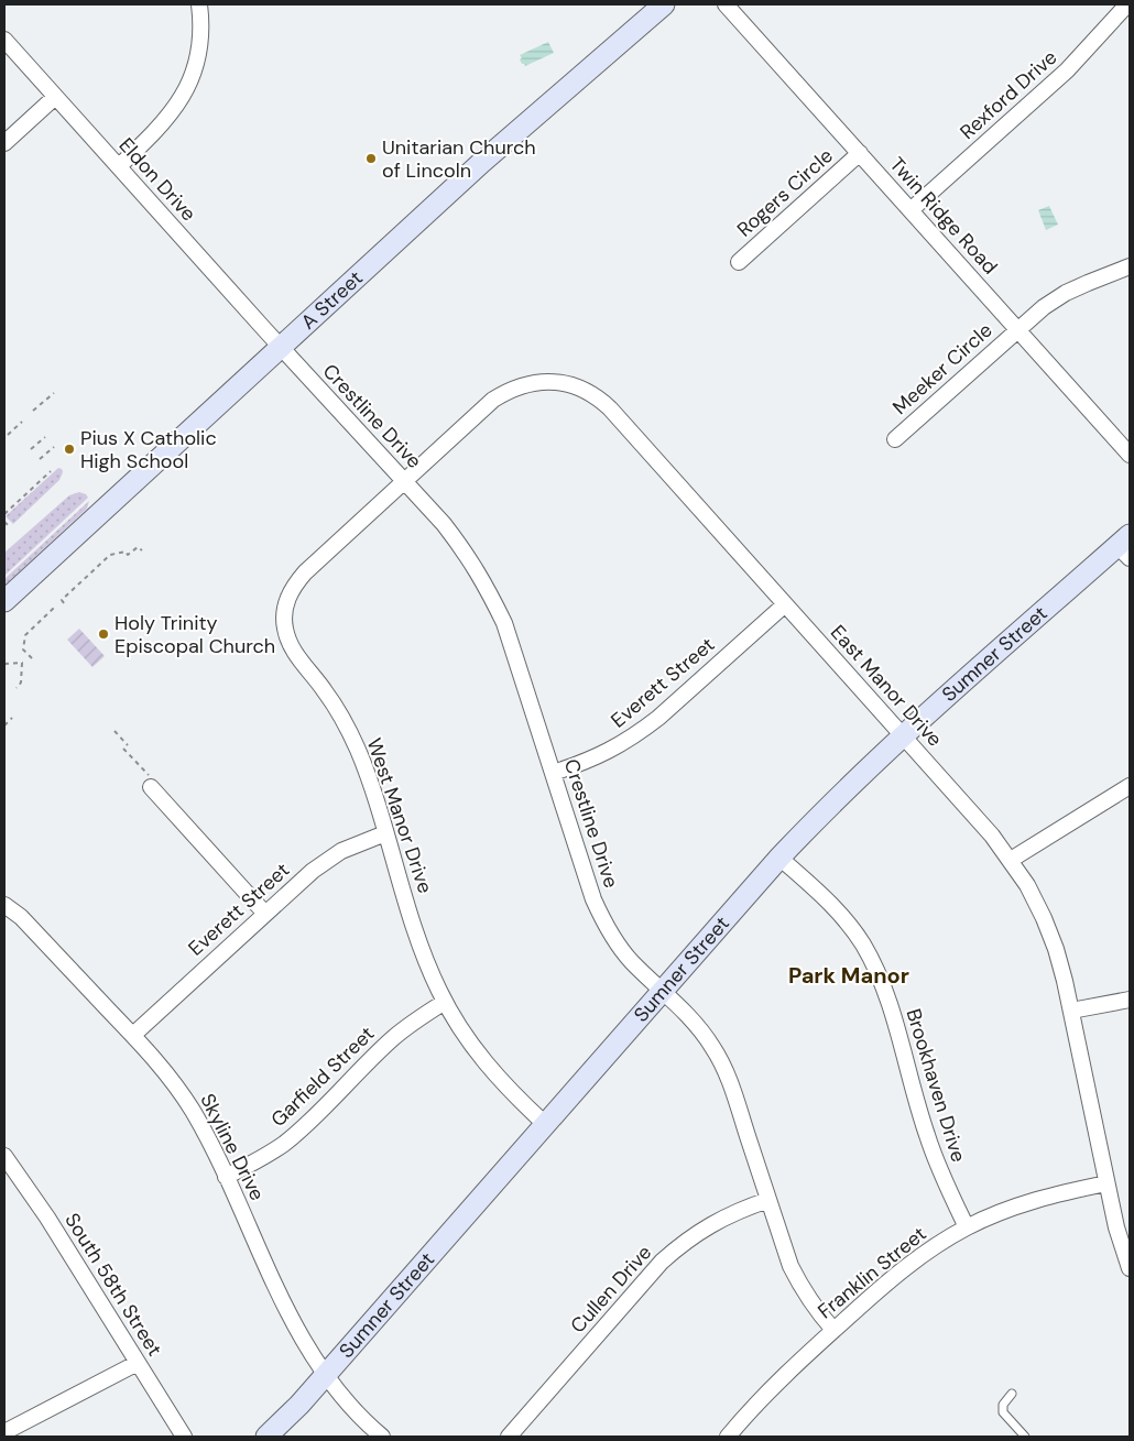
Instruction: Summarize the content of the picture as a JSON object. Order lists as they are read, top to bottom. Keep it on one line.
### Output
{"streets":{"street":["Rexford Drive","Eldon Drive","Rogers Circle","Twin Ridge Road","A Street","Meeker Circle","Crestline Drive","Sumner Street","Everett Street","East Manor Drive","West Manor Drive","Garfield Street","Brookhaven Drive","Skyline Drive","Franklin Street","South 58th Street","Cullen Drive"]},"crossings":[["Rexford Drive","Twin Ridge Road"],["Eldon Drive","A Street"],["Eldon Drive","Crestline Drive"],["Rogers Circle","Twin Ridge Road"],["Twin Ridge Road","Meeker Circle"],["A Street","Crestline Drive"],["Crestline Drive","Sumner Street"],["Crestline Drive","Everett Street"],["Crestline Drive","East Manor Drive"],["Crestline Drive","West Manor Drive"],["Crestline Drive","Franklin Street"],["Crestline Drive","Cullen Drive"],["Sumner Street","East Manor Drive"],["Sumner Street","West Manor Drive"],["Sumner Street","Brookhaven Drive"],["Sumner Street","Skyline Drive"],["Everett Street","East Manor Drive"],["Everett Street","West Manor Drive"],["Everett Street","Skyline Drive"],["East Manor Drive","West Manor Drive"],["East Manor Drive","Franklin Street"],["West Manor Drive","Garfield Street"],["Garfield Street","Skyline Drive"],["Brookhaven Drive","Franklin Street"]],"districts":["Park Manor"],"places":["Unitarian Church of Lincoln","Pius X Catholic High School","Holy Trinity Episcopal Church"]}
